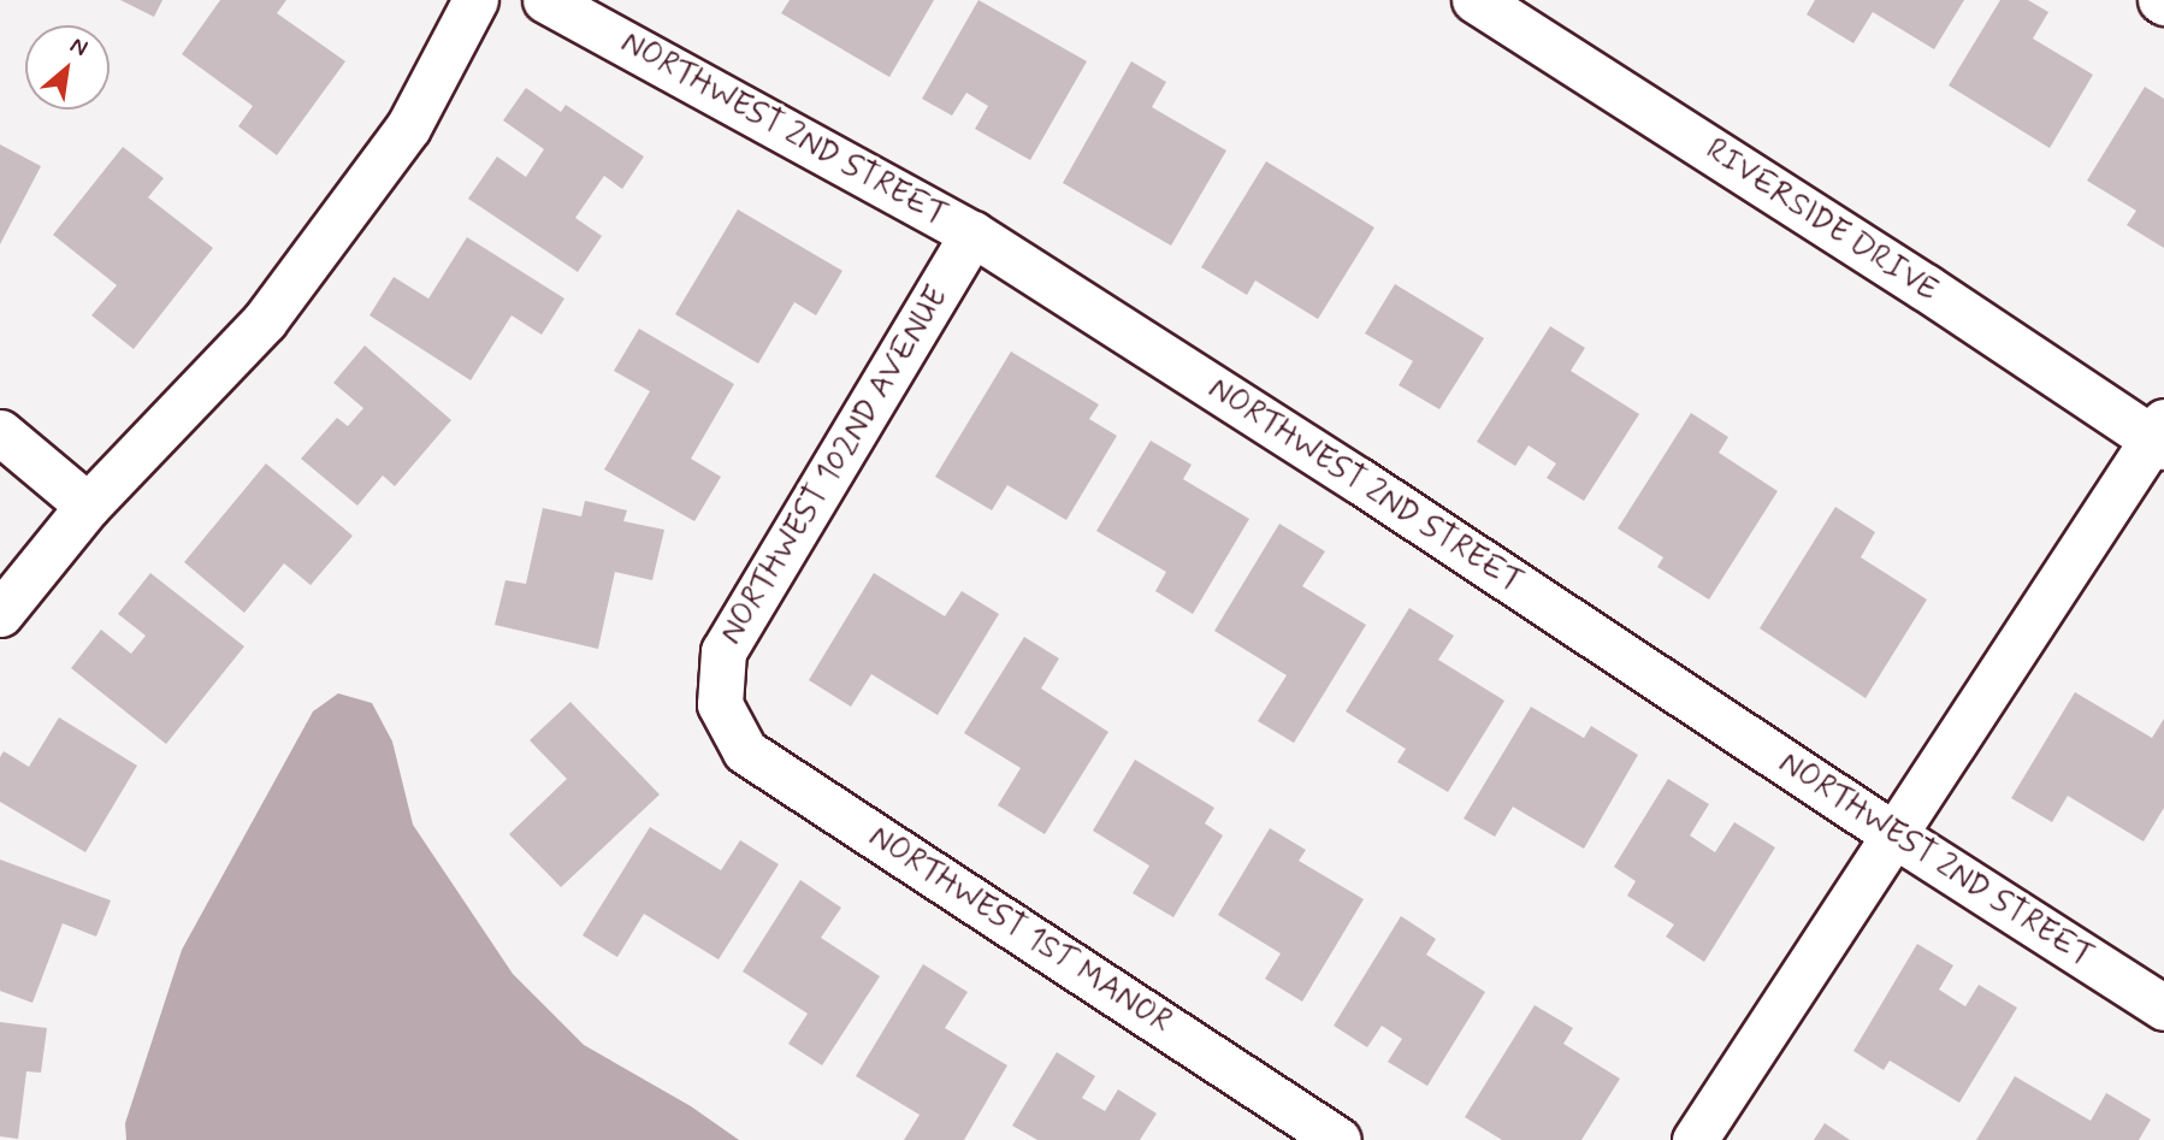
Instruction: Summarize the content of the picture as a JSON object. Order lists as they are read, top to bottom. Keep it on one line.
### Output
{"streets":{"street":["NORTHWEST 2ND STREET","RIVERSIDE DRIVE","NORTHWEST 102ND AVENUE","NORTHWEST 1ST MANOR"]},"crossings":[["NORTHWEST 2ND STREET","NORTHWEST 102ND AVENUE"],["NORTHWEST 102ND AVENUE","NORTHWEST 1ST MANOR"]],"north":"top right"}
